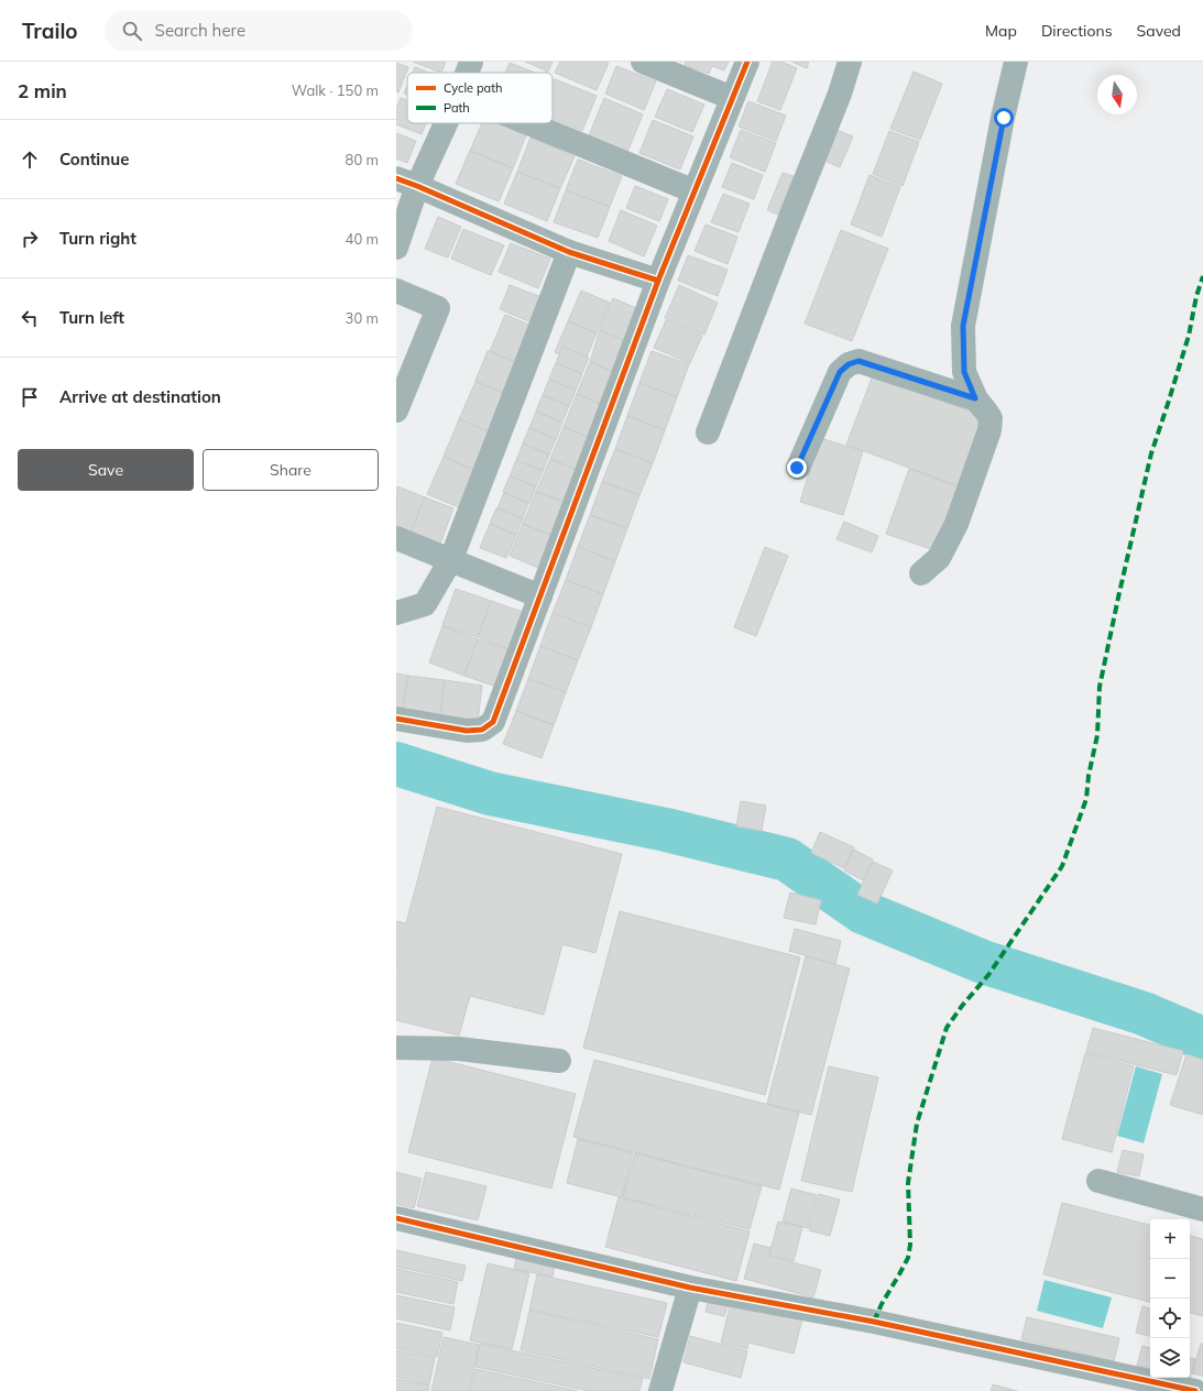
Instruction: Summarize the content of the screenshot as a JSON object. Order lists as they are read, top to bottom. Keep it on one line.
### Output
{"legend":["Cycle path","Path"],"north":"bottom","page":{"header":"Trailo","search":"Search here","nav":["Map","Directions","Saved"],"heading":["2 min","Walk · 150 m"],"list":[["Continue","80 m"],["Turn right","40 m"],["Turn left","30 m"],"Arrive at destination"],"buttons":["Save","Share"],"map_buttons":["+","−"]}}
